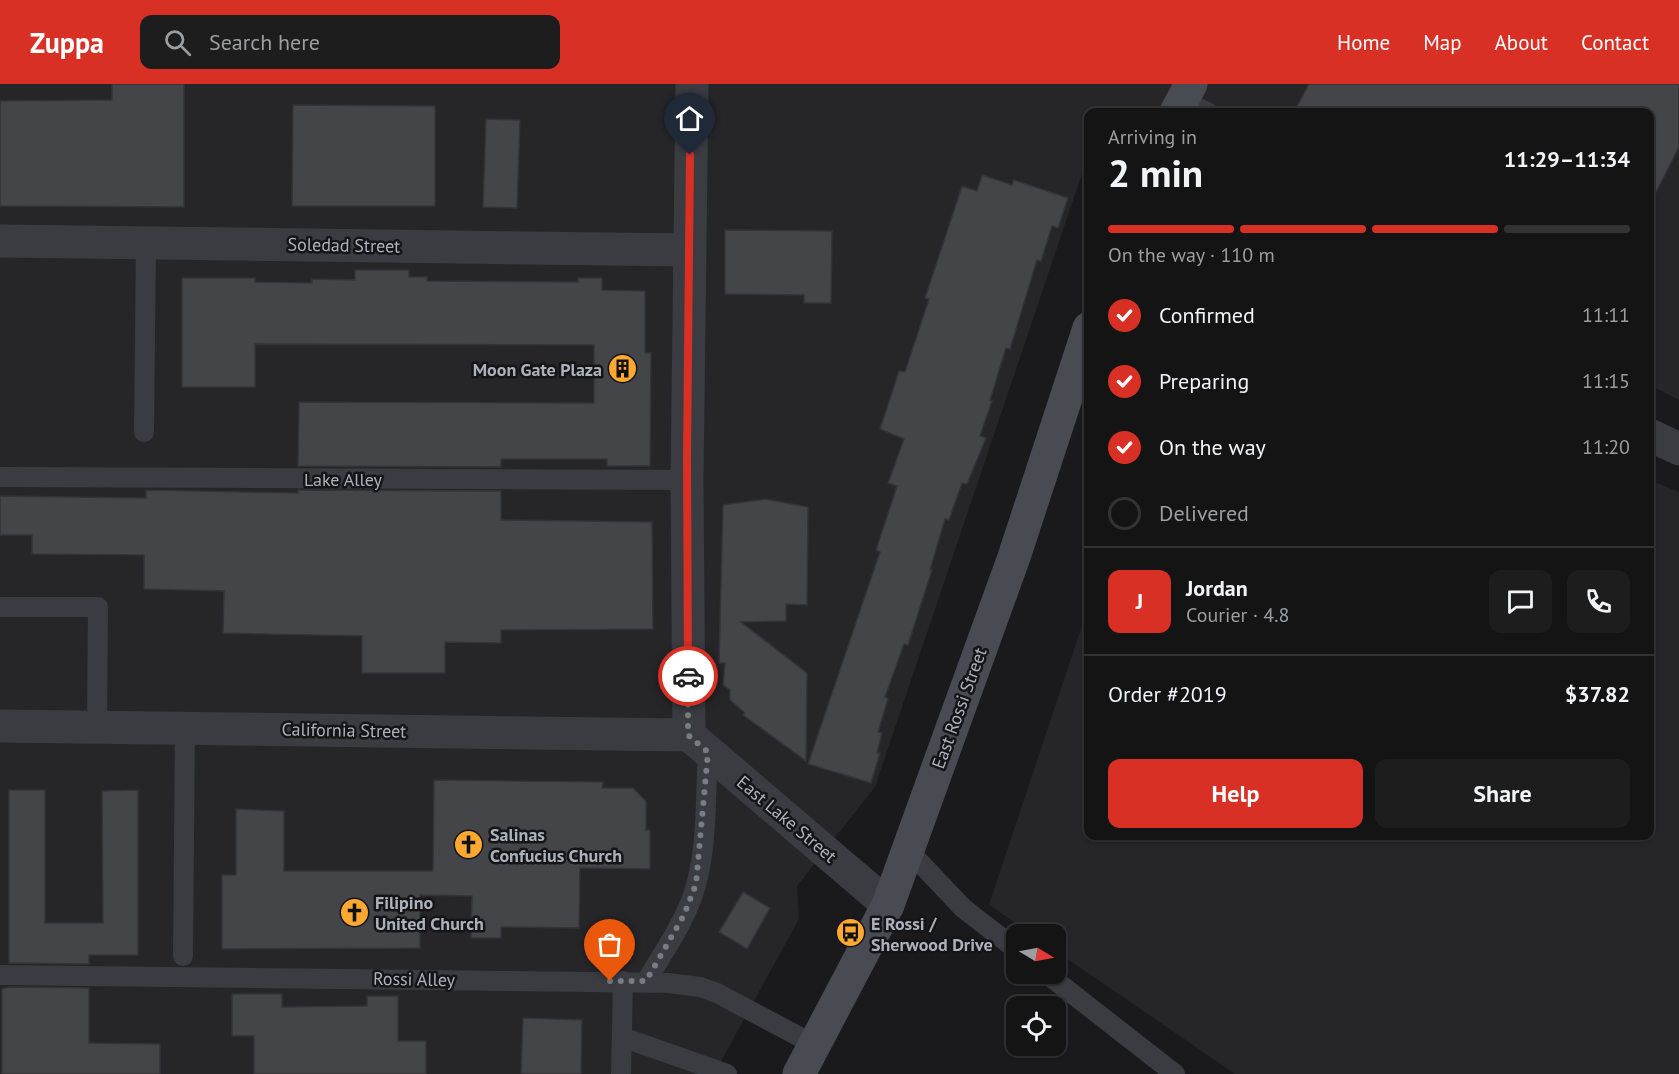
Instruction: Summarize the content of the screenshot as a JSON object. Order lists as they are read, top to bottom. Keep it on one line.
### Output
{"streets":{"street":["Soledad Street","East Rossi Street","California Street","East Lake Street"],"lane":["Lake Alley","Rossi Alley"]},"crossings":[["East Rossi Street","East Lake Street"],["East Rossi Street","Rossi Alley"],["California Street","East Lake Street"]],"places":{"building":["Moon Gate Plaza"],"church":["Salinas Confucius Church","Filipino United Church"],"bus stop":["E Rossi / Sherwood Drive"]},"north":"right","page":{"header":"Zuppa","search":"Search here","nav":["Home","Map","About","Contact"],"heading":["2 min","Arriving in","11:29–11:34"],"panel":["Jordan","Courier · 4.8","Order #2019","$37.82"],"bar":"On the way · 110 m","list":[["Confirmed","11:11"],["Preparing","11:15"],["On the way","11:20"],"Delivered"],"round":"J","buttons":["Help","Share"]}}
